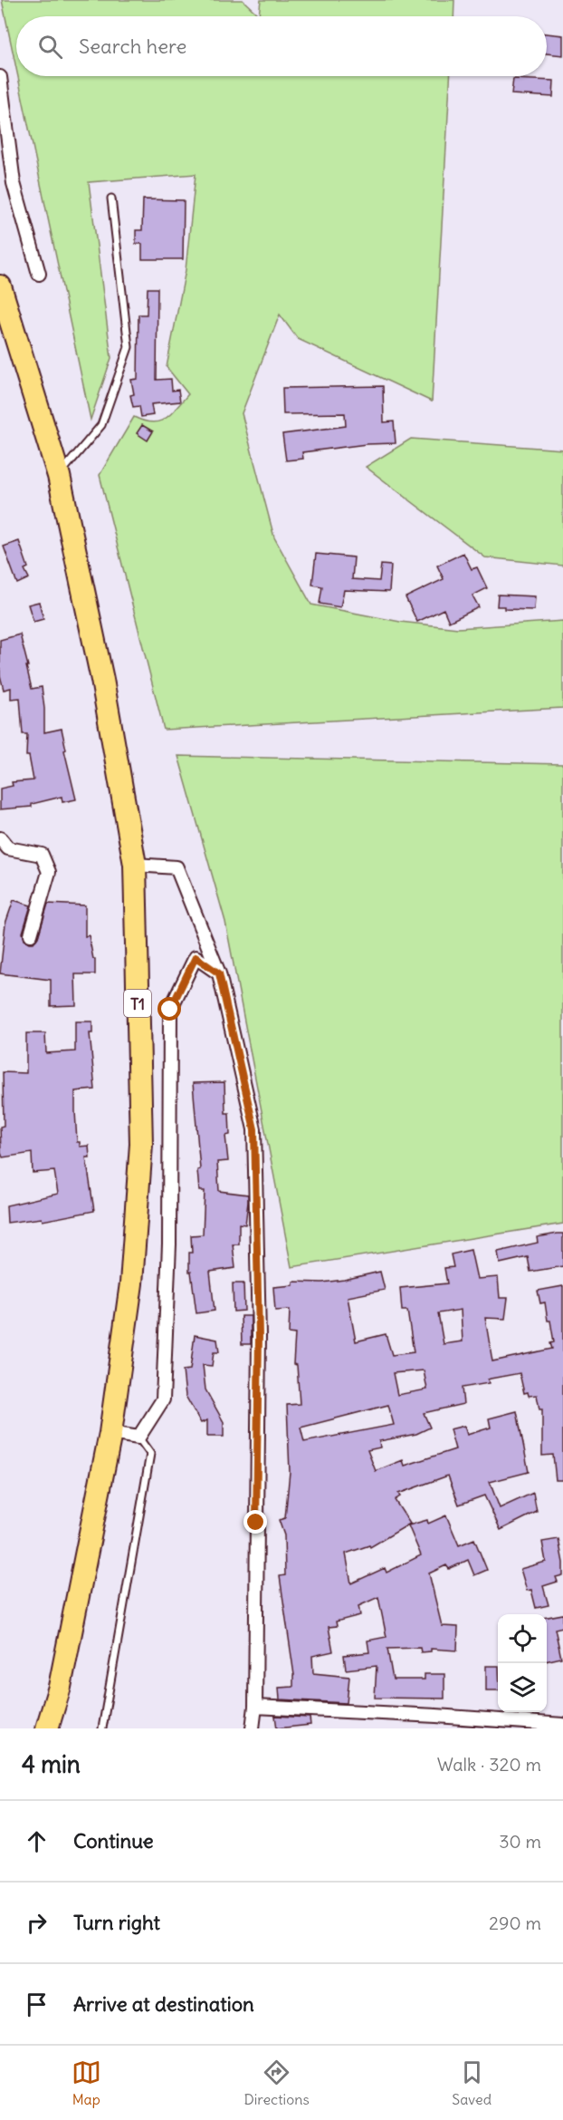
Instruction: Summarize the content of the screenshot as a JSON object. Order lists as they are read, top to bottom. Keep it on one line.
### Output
{"streets":{"highway":["T1"]},"page":{"search":"Search here","heading":["4 min","Walk · 320 m"],"list":[["Continue","30 m"],["Turn right","290 m"],"Arrive at destination"],"nav":["Map","Directions","Saved"]}}
